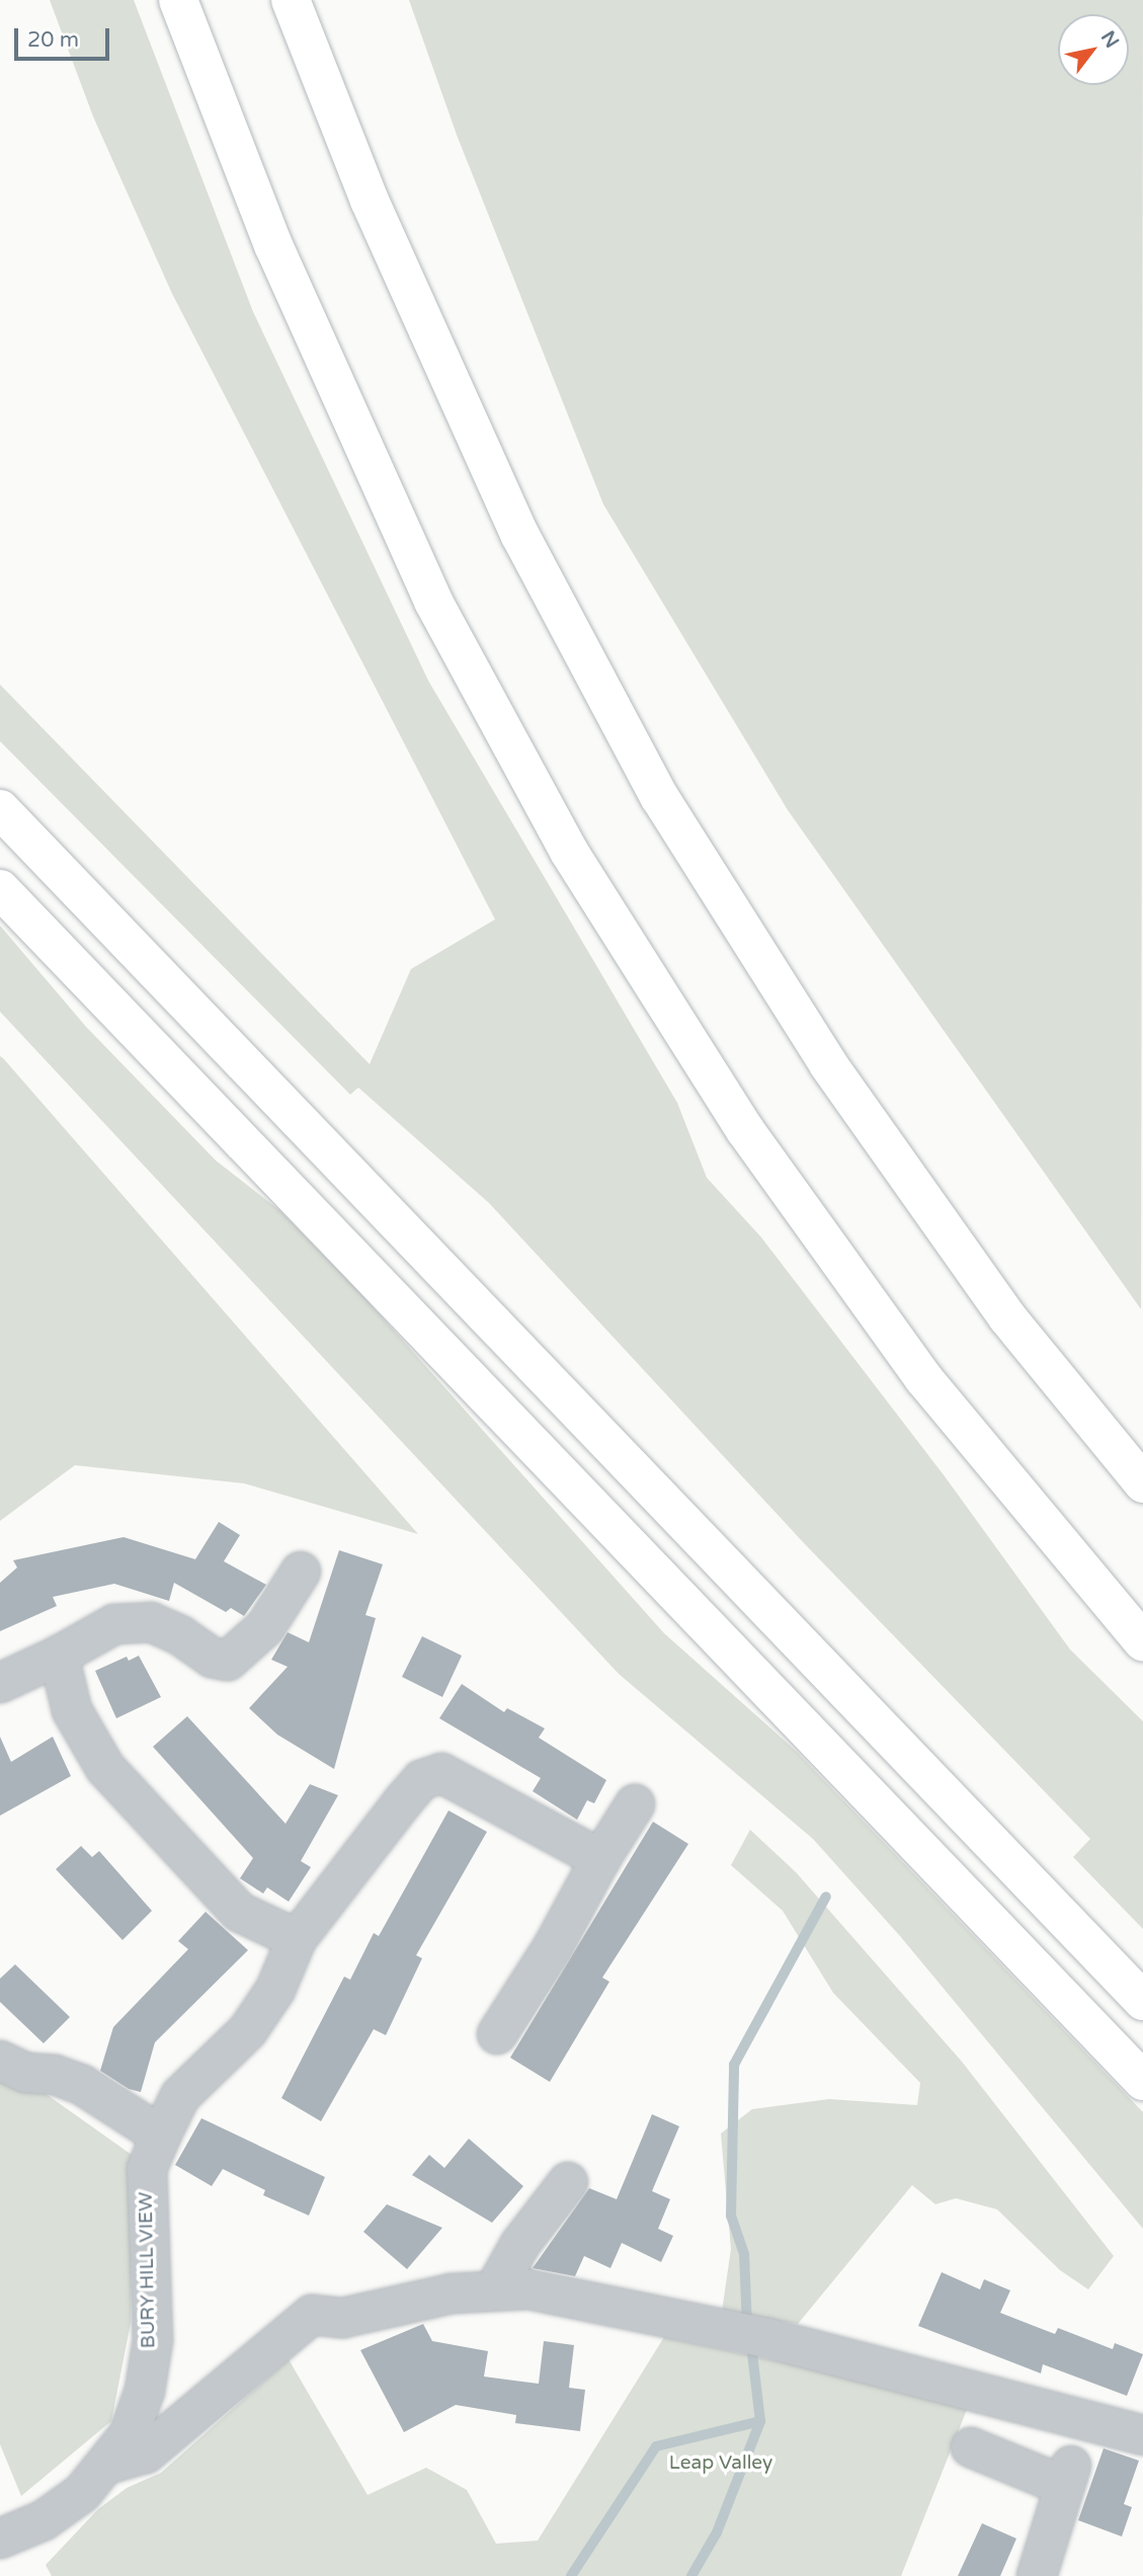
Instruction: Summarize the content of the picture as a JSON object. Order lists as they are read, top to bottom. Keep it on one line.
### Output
{"streets":{"street":["BURY HILL VIEW"]},"parks":["Leap Valley"],"scale_bar":"20 m","north":"top right"}
